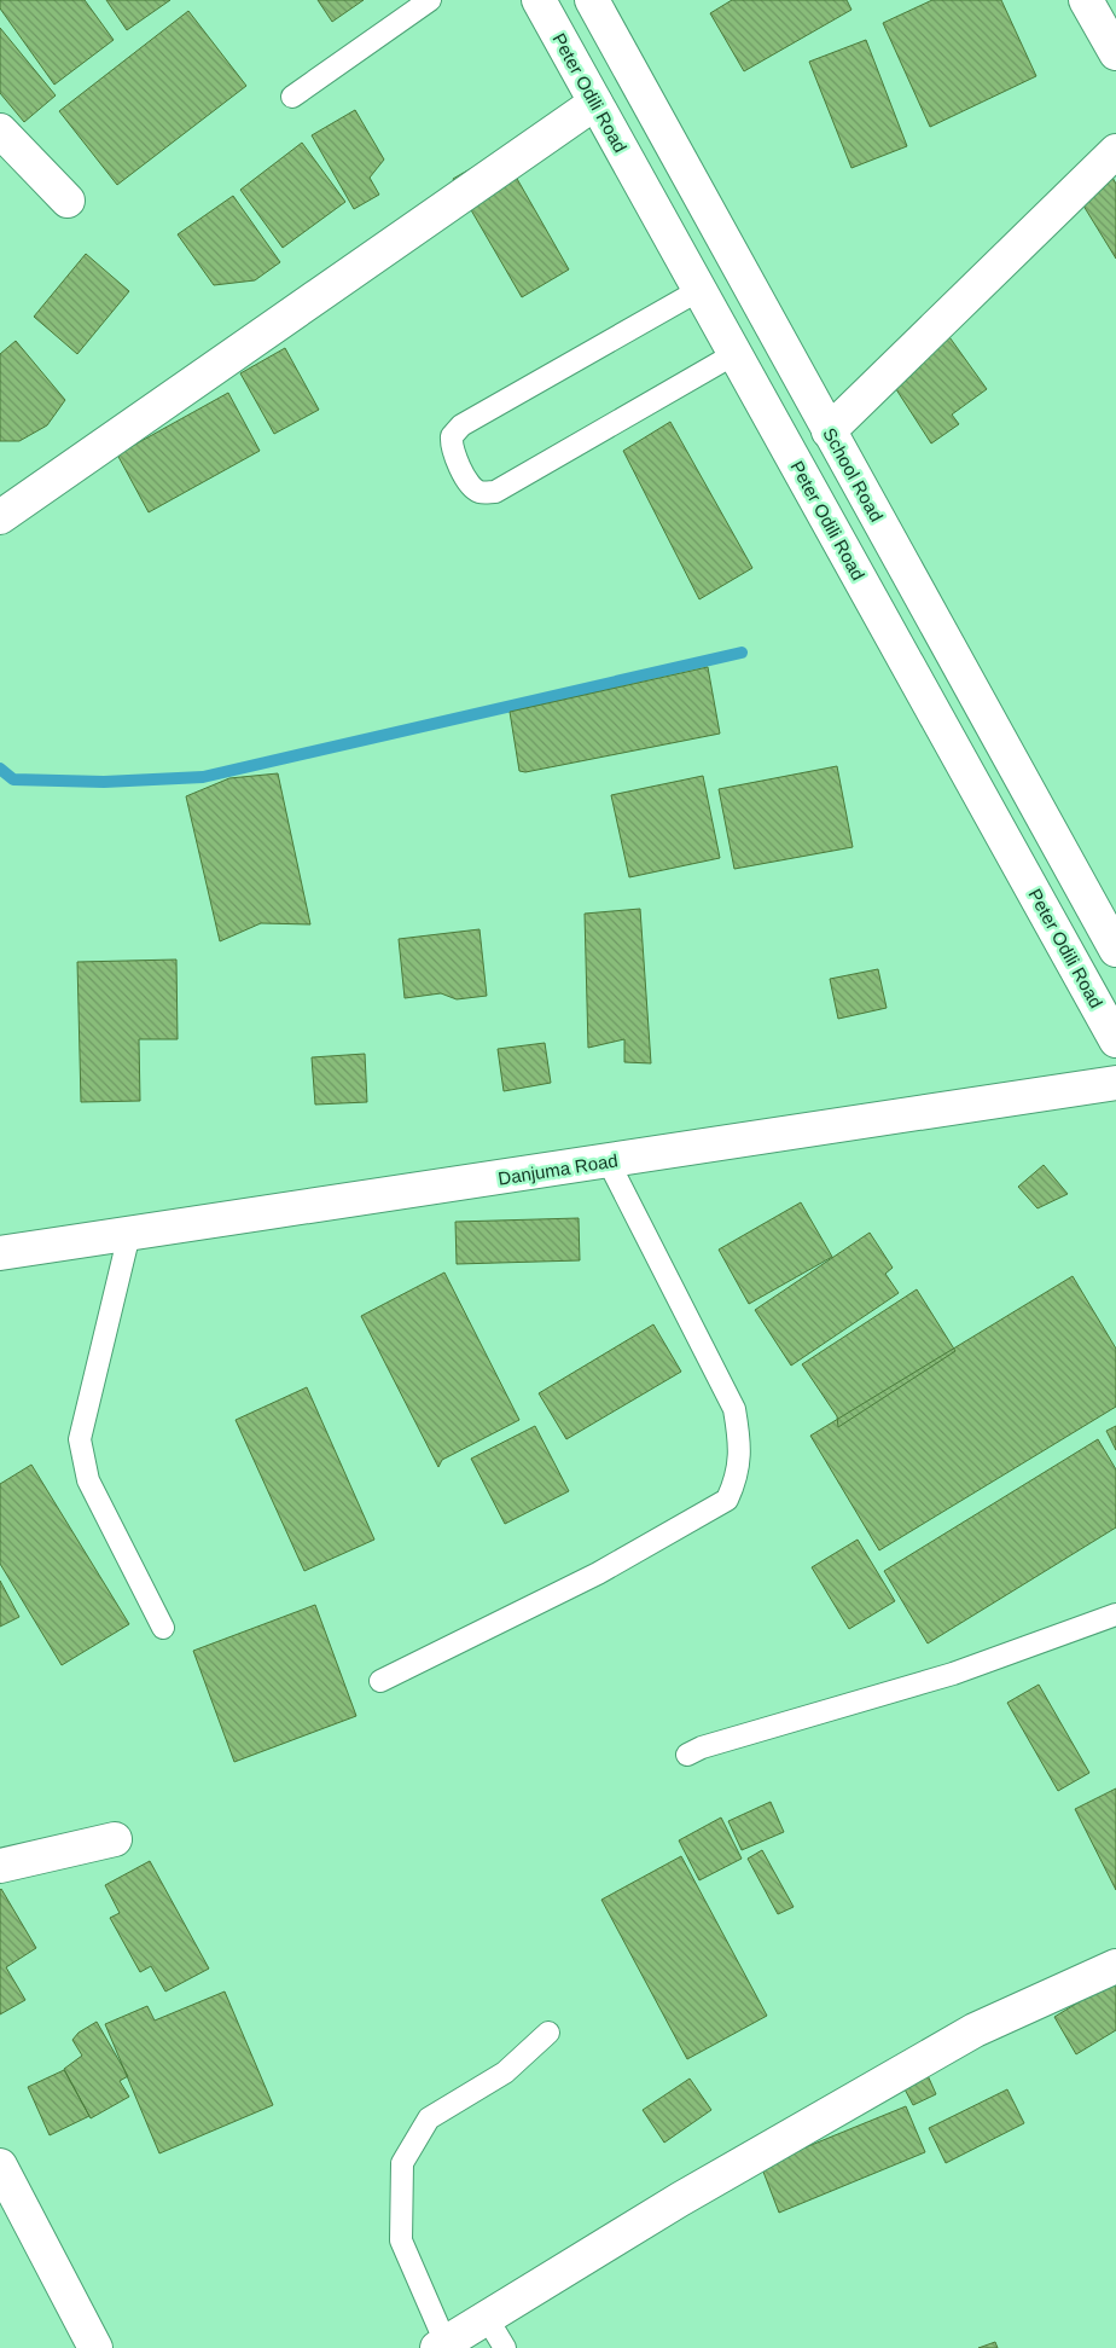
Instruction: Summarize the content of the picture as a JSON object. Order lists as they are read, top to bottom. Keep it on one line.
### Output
{"streets":{"street":["Peter Odili Road","School Road","Danjuma Road"]}}
